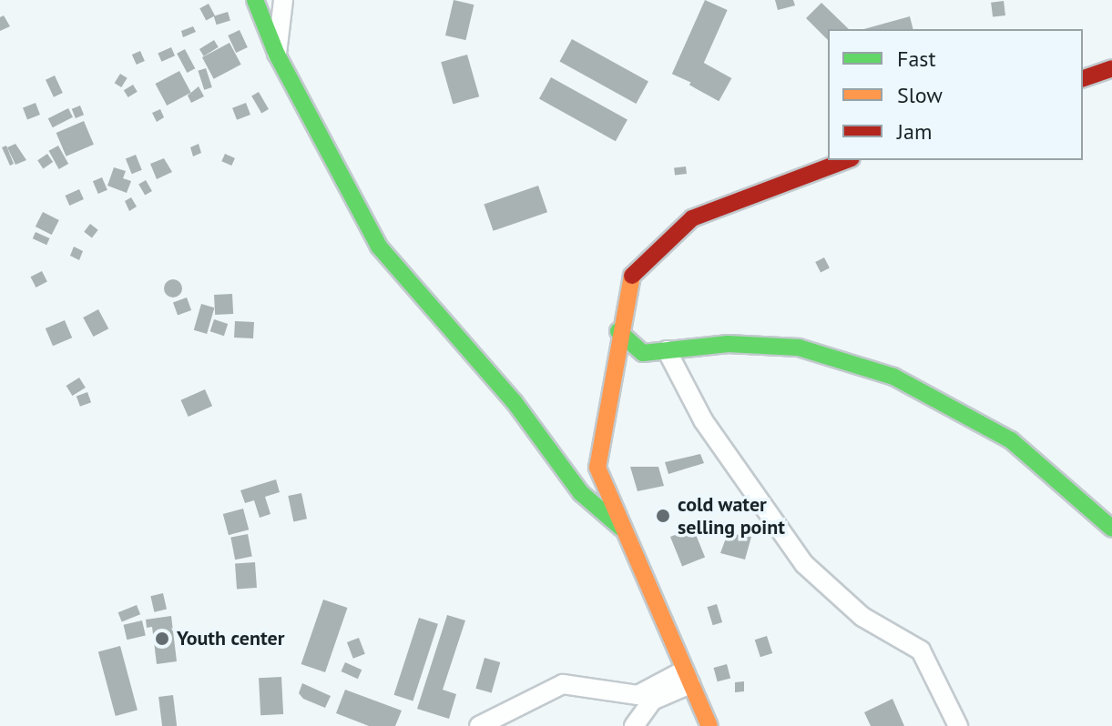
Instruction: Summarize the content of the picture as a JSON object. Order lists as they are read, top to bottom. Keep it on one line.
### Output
{"places":["cold water selling point","Youth center"],"legend":["Fast","Slow","Jam"]}
